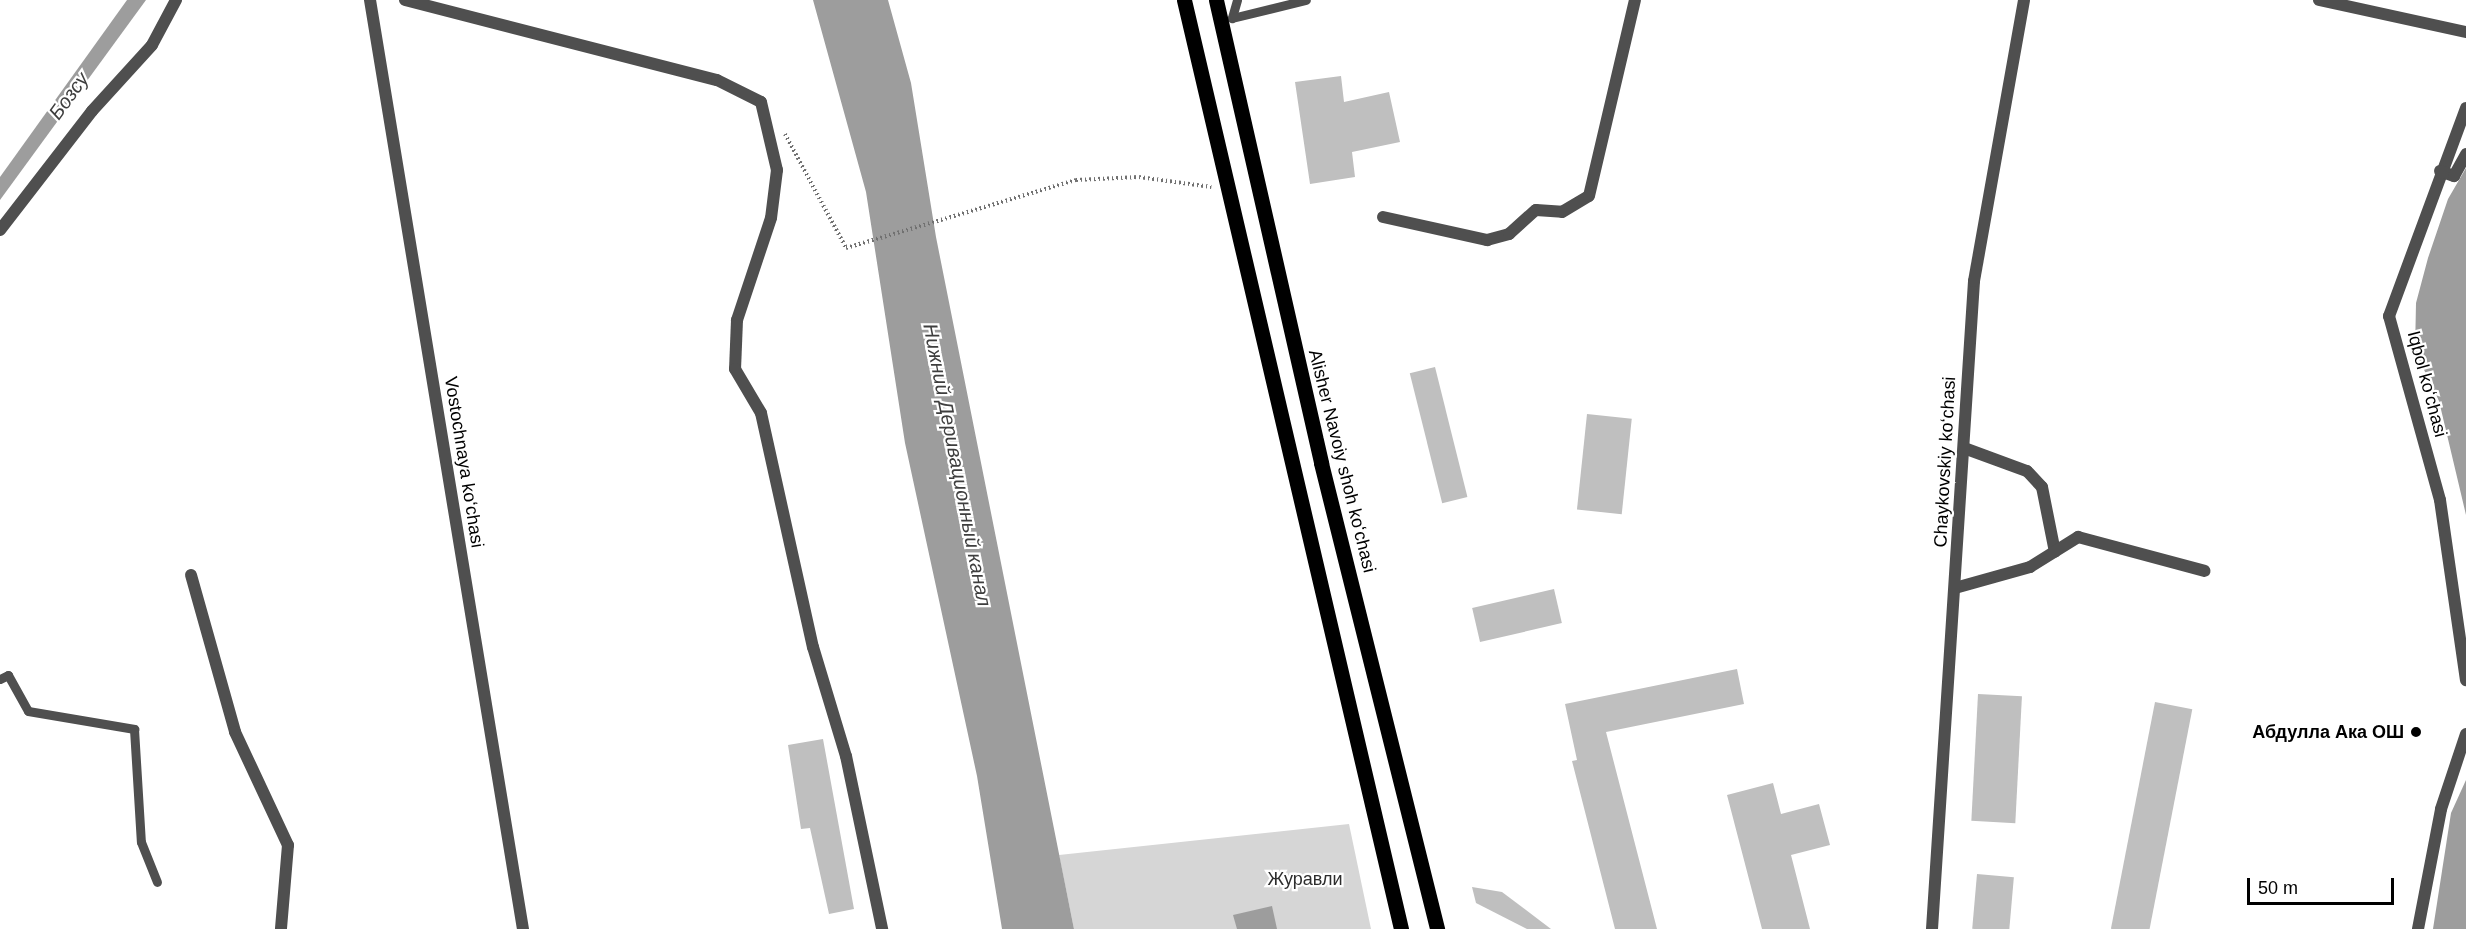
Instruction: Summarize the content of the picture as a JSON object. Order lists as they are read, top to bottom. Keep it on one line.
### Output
{"streets":{"main road":["Alisher Navoiy shoh koʻchasi"],"street":["Iqbol koʻchasi","Vostochnaya ko‘chasi","Chaykovskiy ko‘chasi"]},"water":["Бозсу","Нижний Деривационный канал"],"parks":["Журавли"],"places":["Абдулла Ака ОШ"],"scale_bar":"50 m"}
